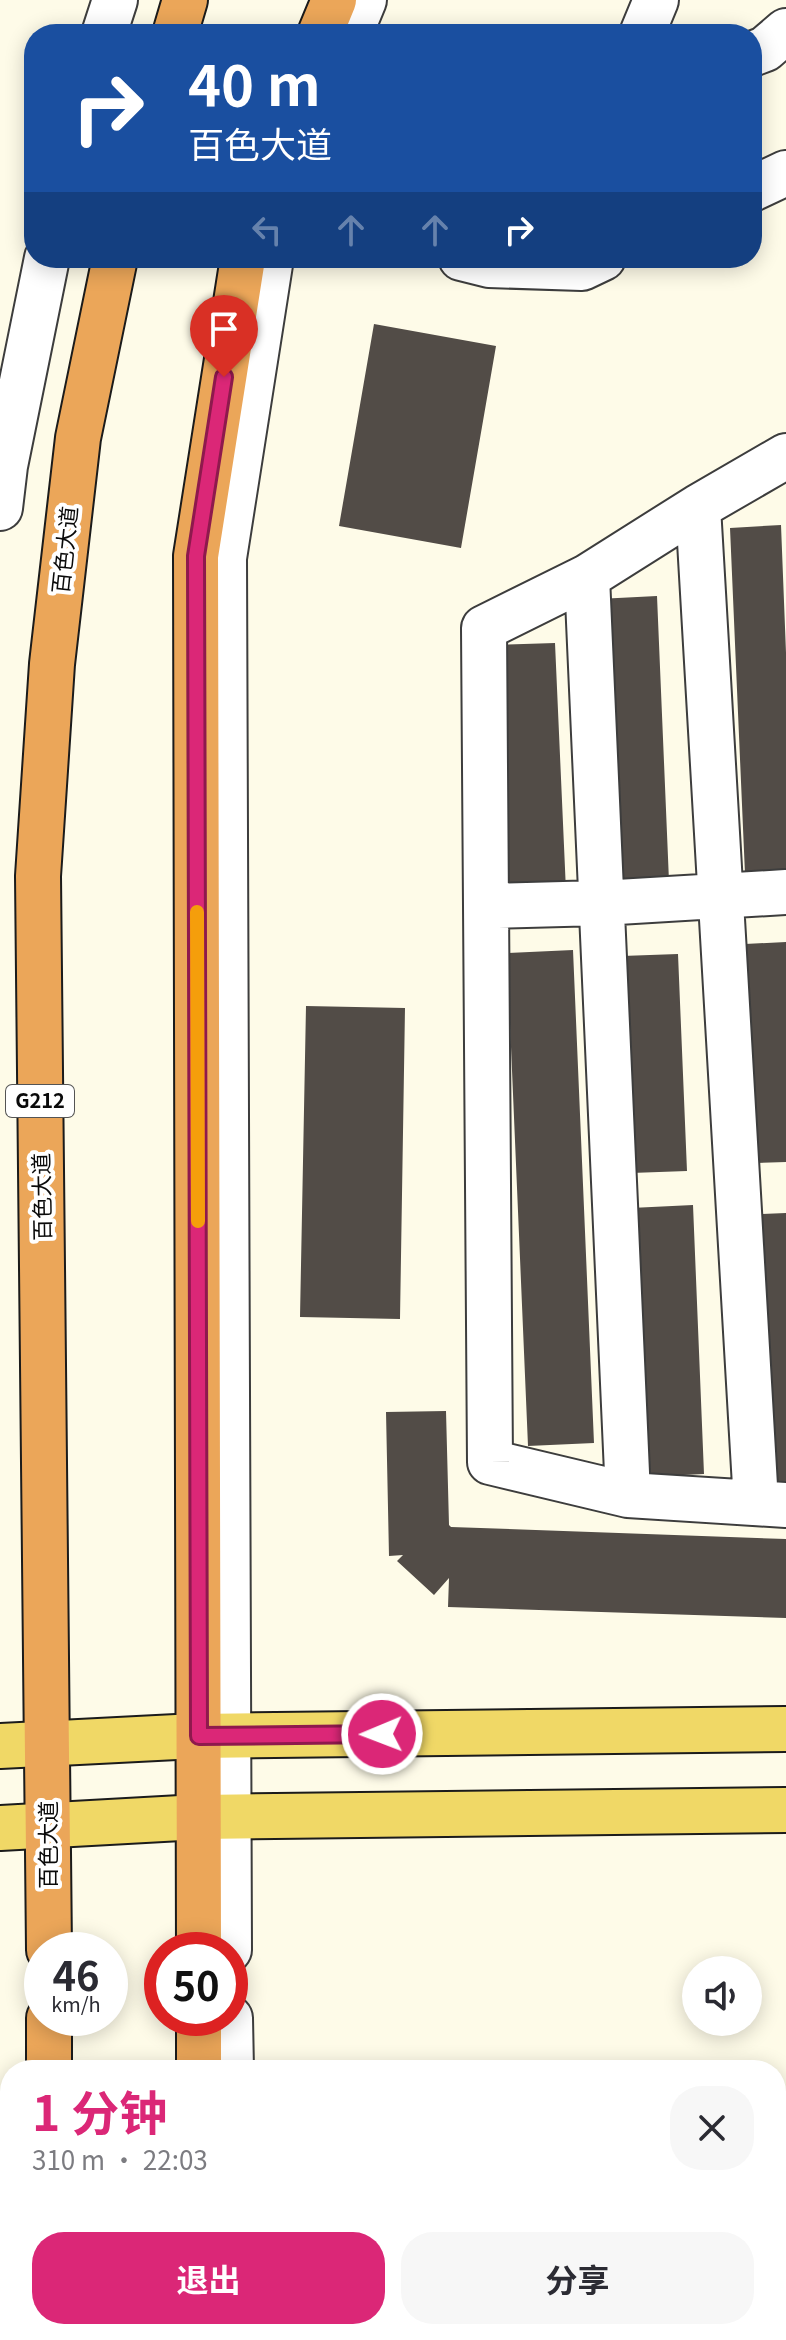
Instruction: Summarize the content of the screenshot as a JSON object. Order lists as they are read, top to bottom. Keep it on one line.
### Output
{"streets":{"highway":["百色大道","G212"]},"page":{"turn":["40 m","百色大道"],"speed":"46 km/h","limit":"50","heading":["1 分钟","310 m · 22:03"],"buttons":["退出","分享"]}}
